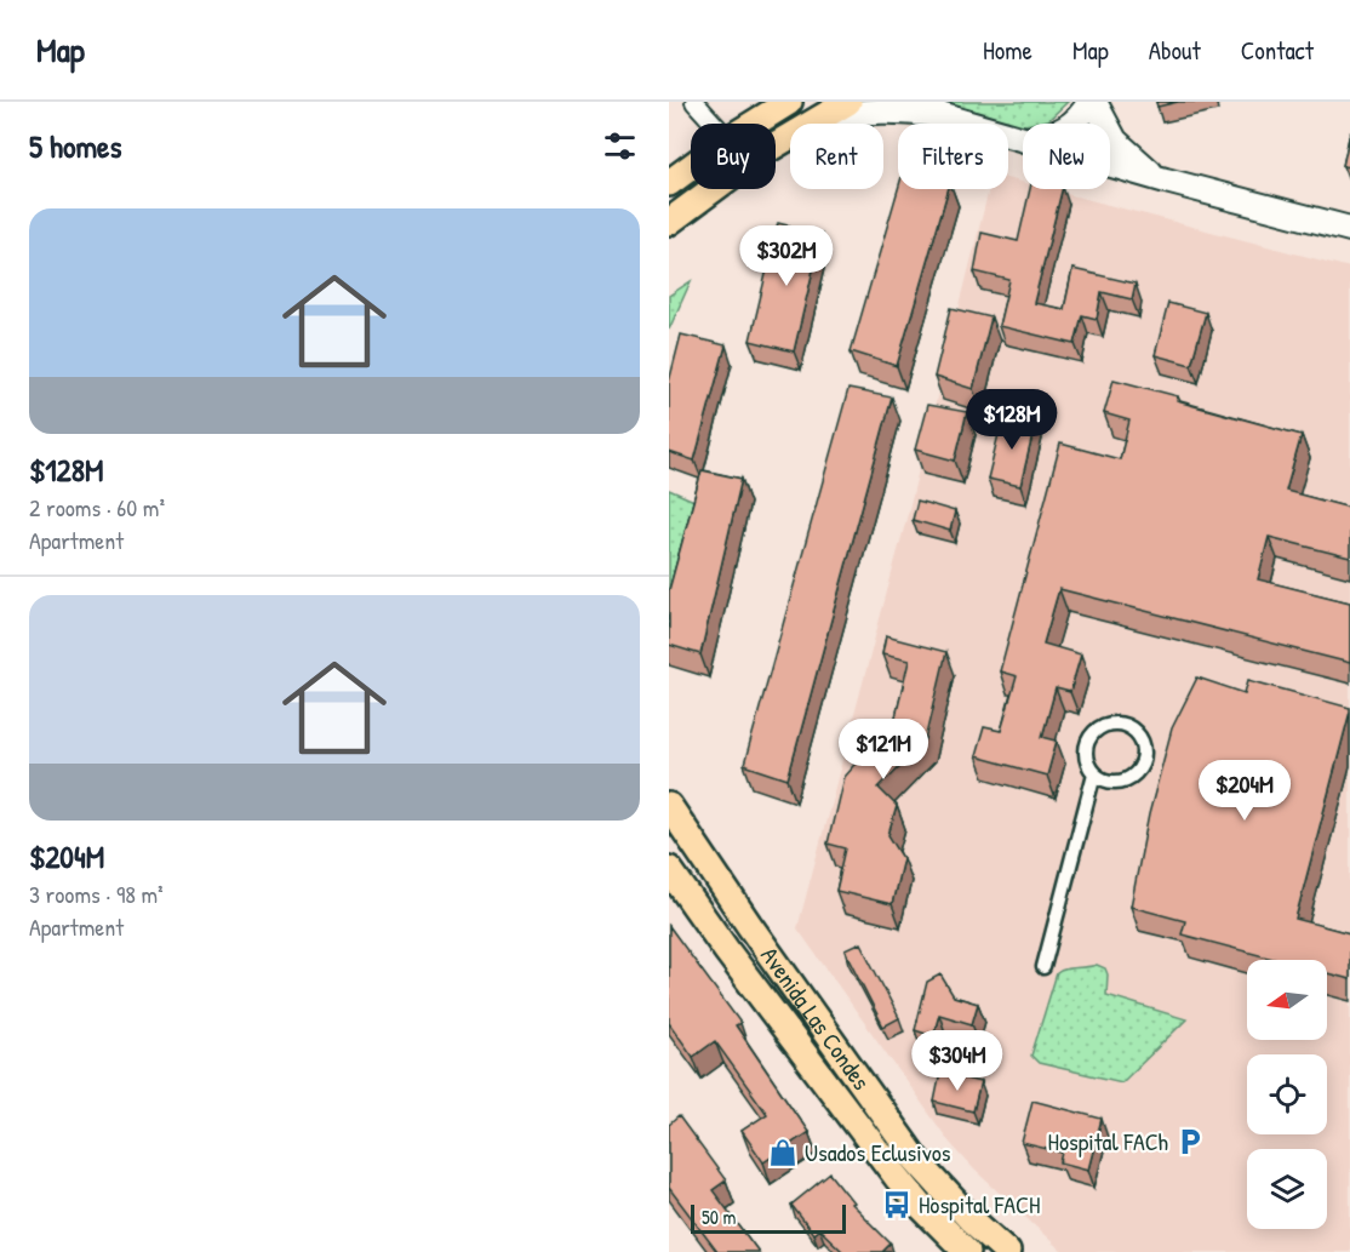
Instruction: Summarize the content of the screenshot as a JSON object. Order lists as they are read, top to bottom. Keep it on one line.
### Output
{"streets":{"main road":["Avenida Las Condes"]},"places":{"parking":["Hospital FACh"],"shop":["Usados Eclusivos"],"bus stop":["Hospital FACH"]},"scale_bar":"50 m","north":"left","page":{"header":"Map","nav":["Home","Map","About","Contact"],"heading":"5 homes","chip":["Buy","Rent","Filters","New"],"list":[{"name":"$128M","note":"2 rooms · 60 m² · Apartment"},{"name":"$204M","note":"3 rooms · 98 m² · Apartment"}],"price":["$302M","$128M","$121M","$204M","$304M"],"scale":"50 m"}}
